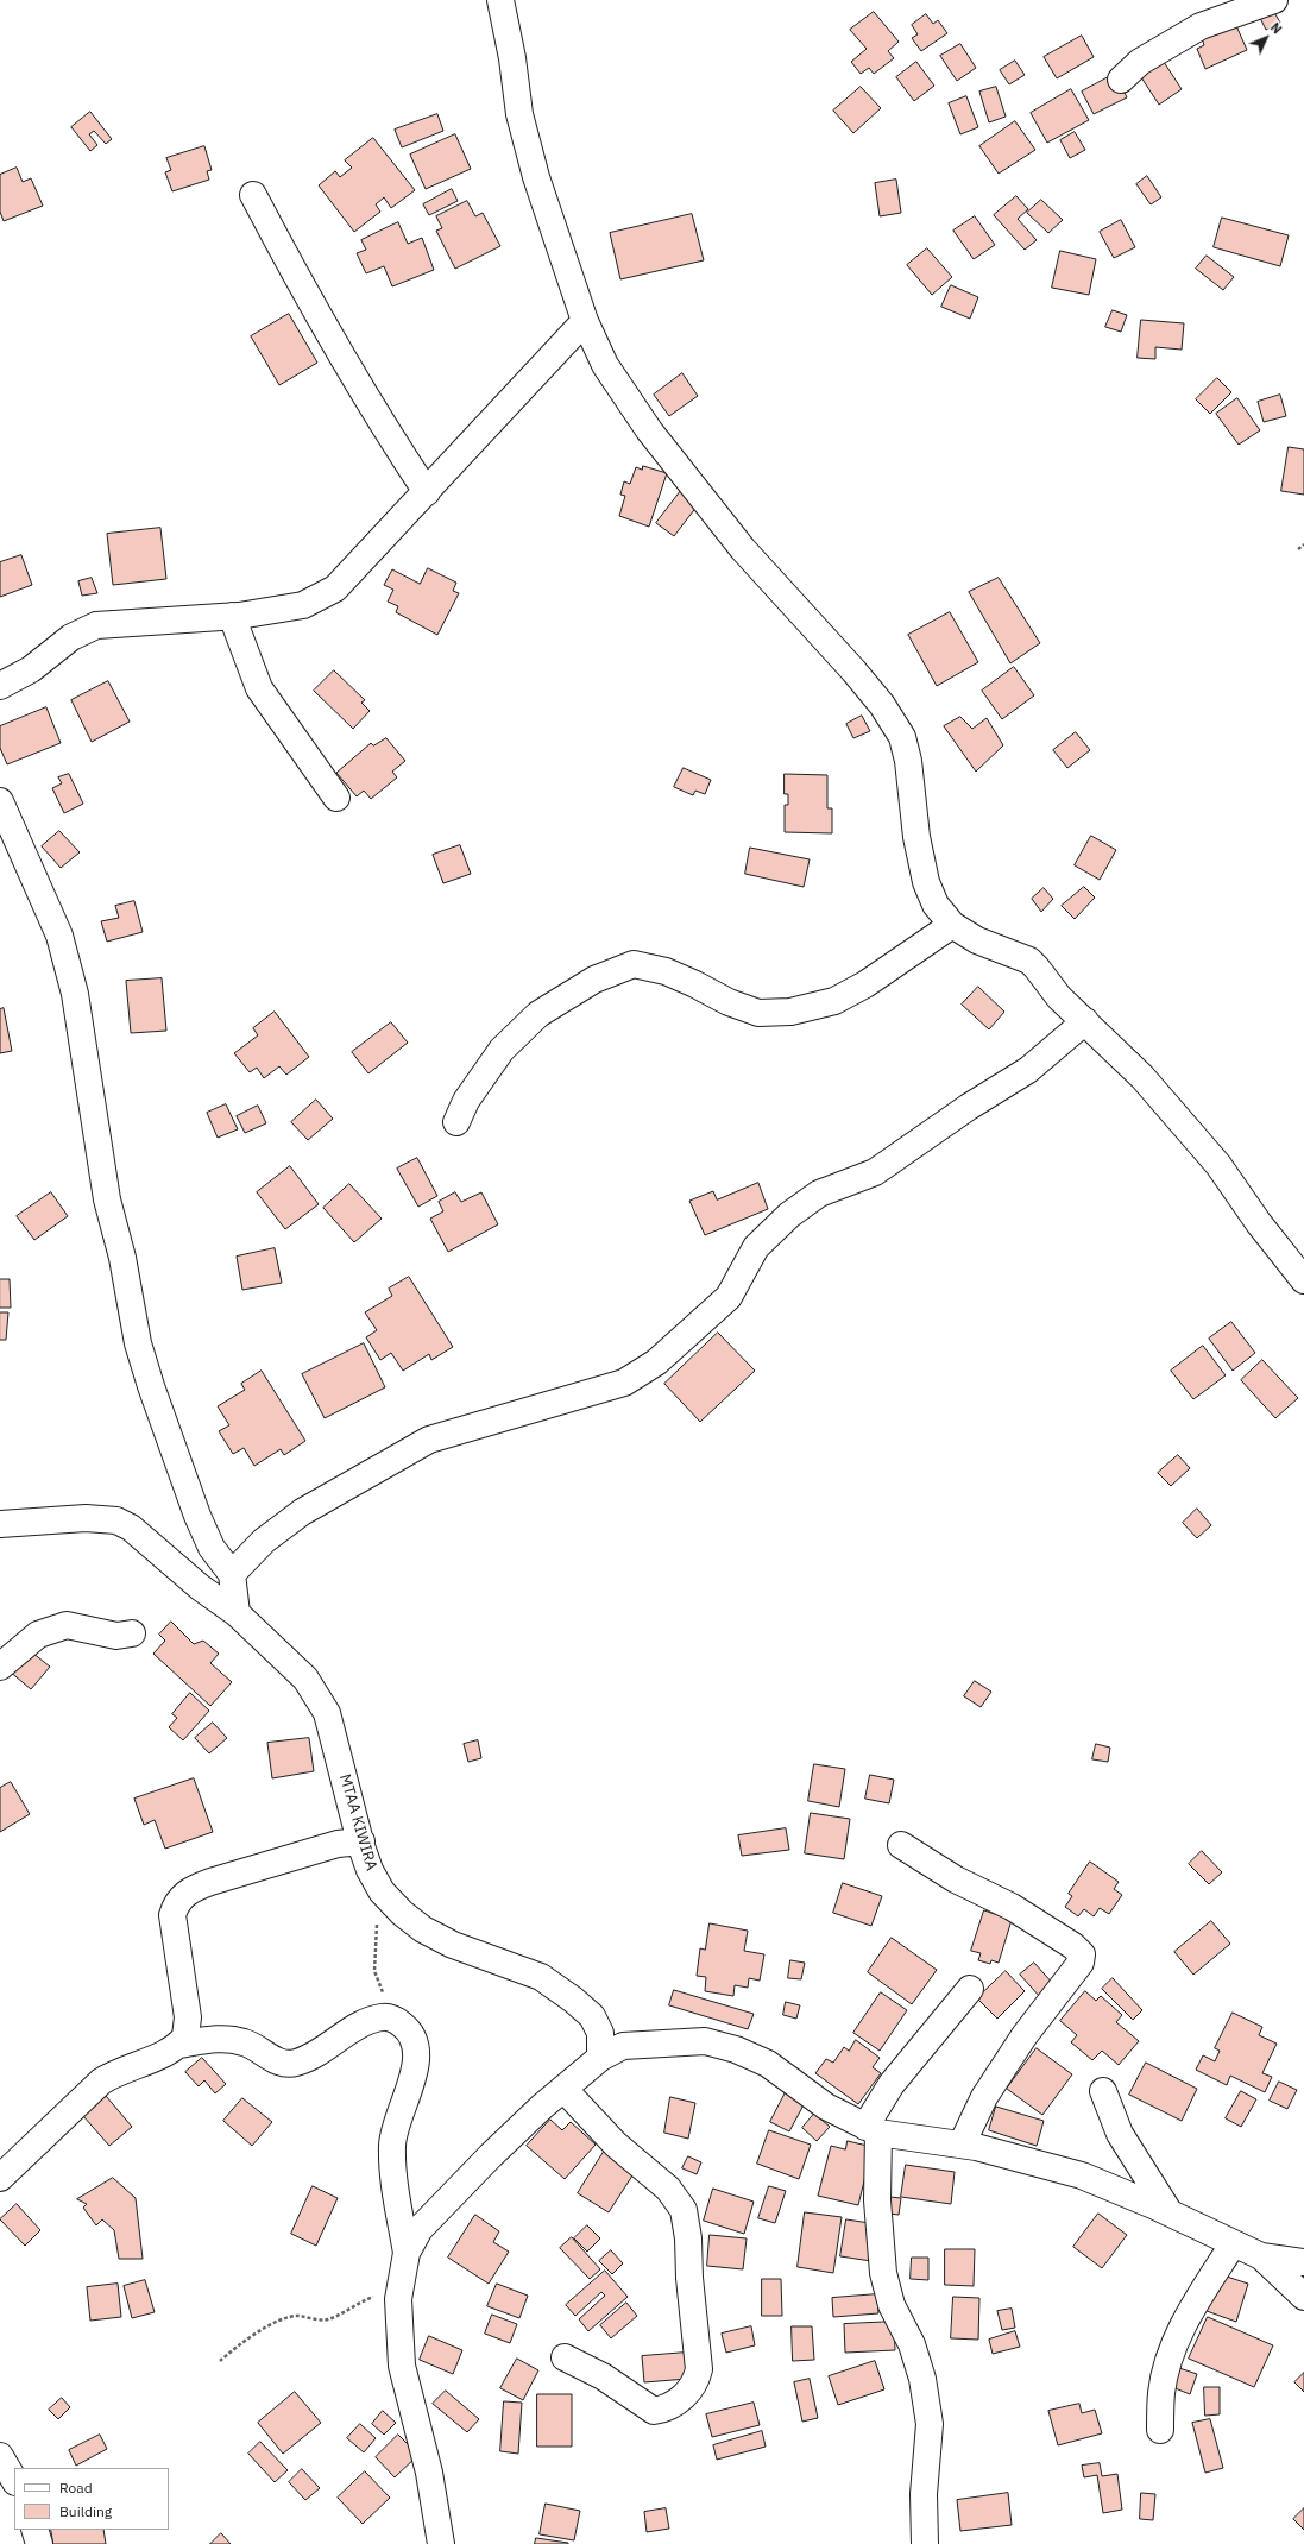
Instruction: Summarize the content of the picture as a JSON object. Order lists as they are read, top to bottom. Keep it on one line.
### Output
{"streets":{"street":["MTAA KIWIRA"]},"legend":["Road","Building"],"north":"top right"}
